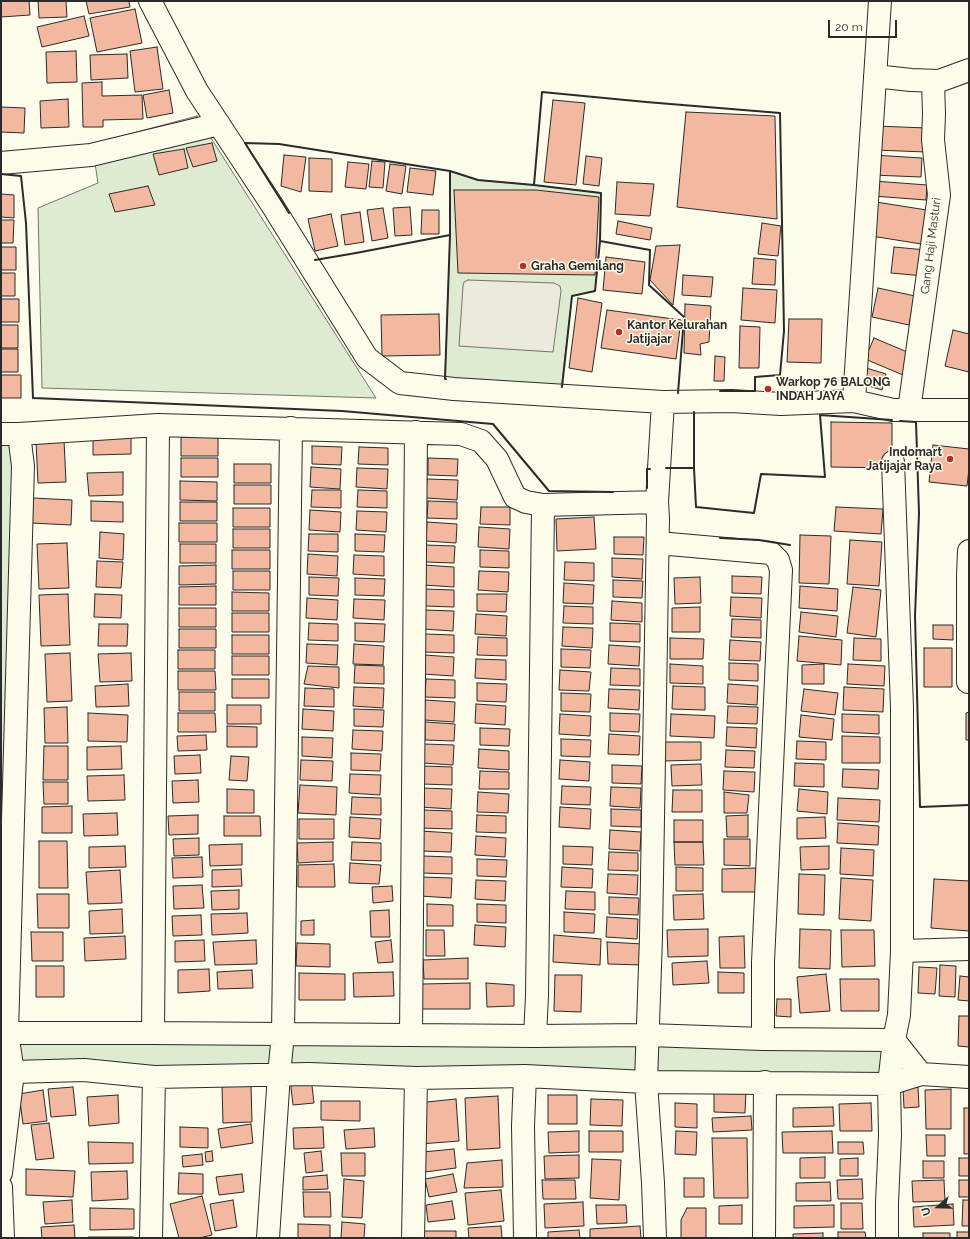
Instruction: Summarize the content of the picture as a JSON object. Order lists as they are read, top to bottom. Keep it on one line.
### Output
{"streets":{"street":["Gang Haji Masturi"]},"places":["Graha Gemilang","Kantor Kelurahan Jatijajar","Warkop 76 BALONG INDAH JAYA","Indomart Jatijajar Raya"],"scale_bar":"20 m","north":"left"}
